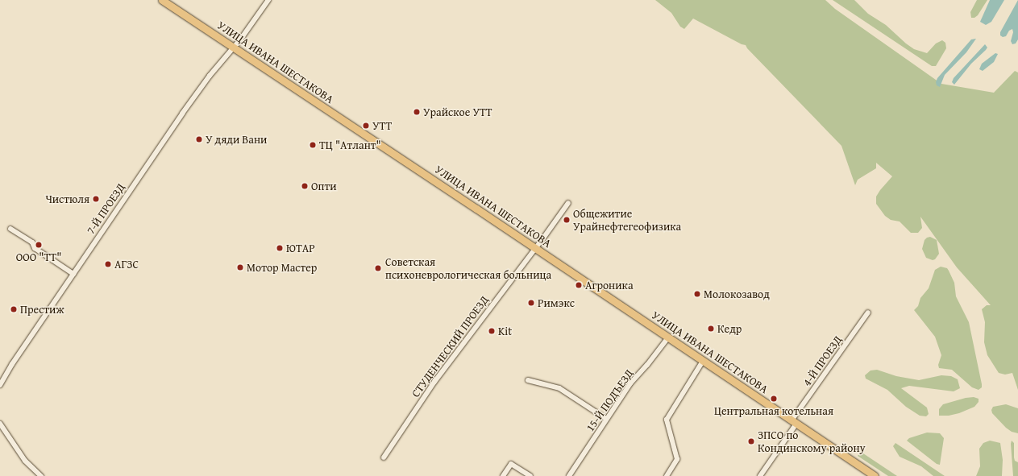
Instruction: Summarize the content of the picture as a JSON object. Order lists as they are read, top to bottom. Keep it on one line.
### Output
{"streets":{"main road":["УЛИЦА ИВАНА ШЕСТАКОВА"],"street":["7-Й ПРОЕЗД","СТУДЕНЧЕСКИЙ ПРОЕЗД","4-Й ПРОЕЗД","15-Й ПОДЪЕЗД"]},"crossings":[["УЛИЦА ИВАНА ШЕСТАКОВА","7-Й ПРОЕЗД"],["УЛИЦА ИВАНА ШЕСТАКОВА","СТУДЕНЧЕСКИЙ ПРОЕЗД"],["УЛИЦА ИВАНА ШЕСТАКОВА","4-Й ПРОЕЗД"],["УЛИЦА ИВАНА ШЕСТАКОВА","15-Й ПОДЪЕЗД"]],"places":["Урайское УТТ","УТТ","У дяди Вани","ТЦ \"Атлант\"","Опти","Чистюля","Общежитие Урайнефтегеофизика","ООО \"ТТ\"","ЮТАР","АГЗС","Мотор Мастер","Советская психоневрологическая больница","Агроника","Молокозавод","Римэкс","Престиж","Кедр","Kit","Центральная котельная","ЗПСО по Кондинскому району"]}
